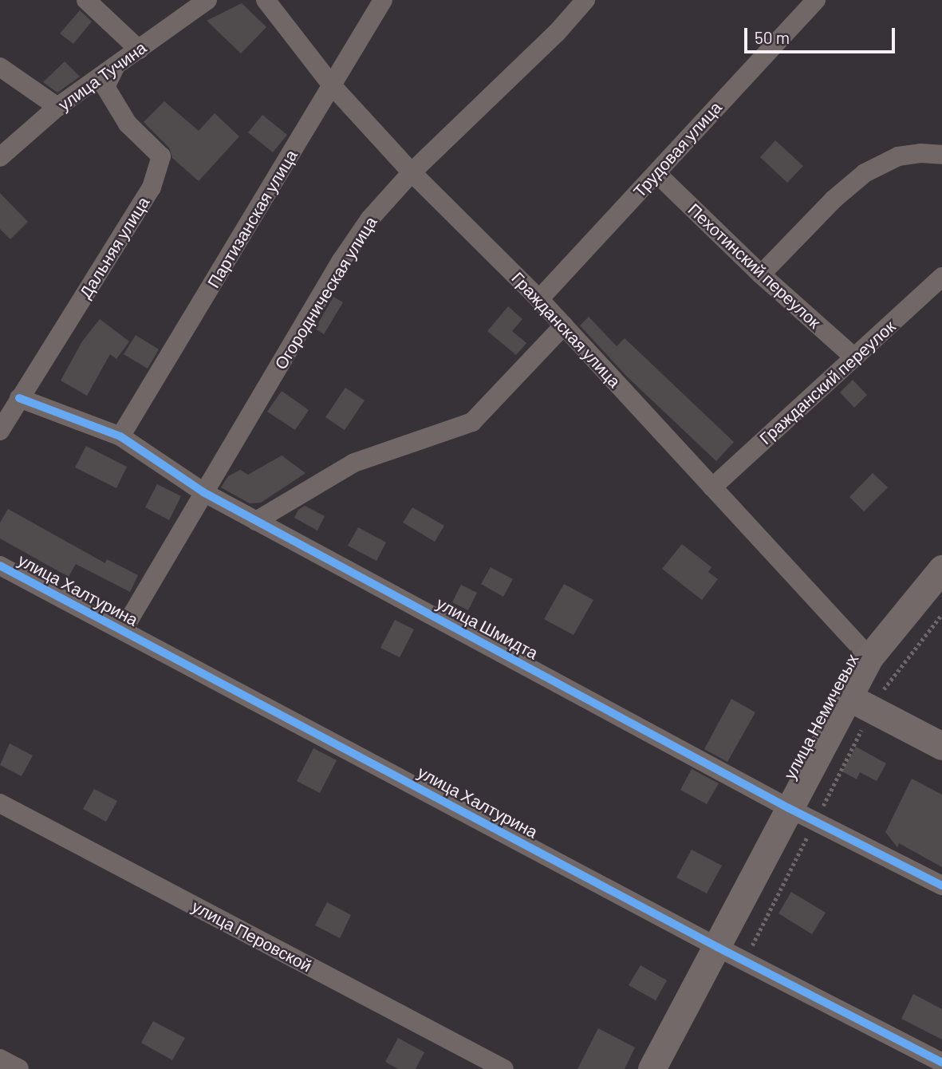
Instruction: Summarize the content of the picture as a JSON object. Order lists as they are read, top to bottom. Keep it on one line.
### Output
{"streets":{"street":["улица Тучина","Трудовая улица","Партизанская улица","Дальняя улица","Пехотинский переулок","Огородническая улица","Гражданская улица","Гражданский переулок","улица Халтурина","улица Шмидта","улица Немичевых","улица Перовской"]},"crossings":[["улица Тучина","Дальняя улица"],["Трудовая улица","Пехотинский переулок"],["Трудовая улица","Гражданская улица"],["Партизанская улица","Гражданская улица"],["Партизанская улица","улица Шмидта"],["Дальняя улица","улица Шмидта"],["Пехотинский переулок","Гражданский переулок"],["Огородническая улица","Гражданская улица"],["Огородническая улица","улица Халтурина"],["Огородническая улица","улица Шмидта"],["Гражданская улица","Гражданский переулок"],["Гражданская улица","улица Немичевых"],["улица Халтурина","улица Немичевых"],["улица Шмидта","улица Немичевых"]],"scale_bar":"50 m"}
